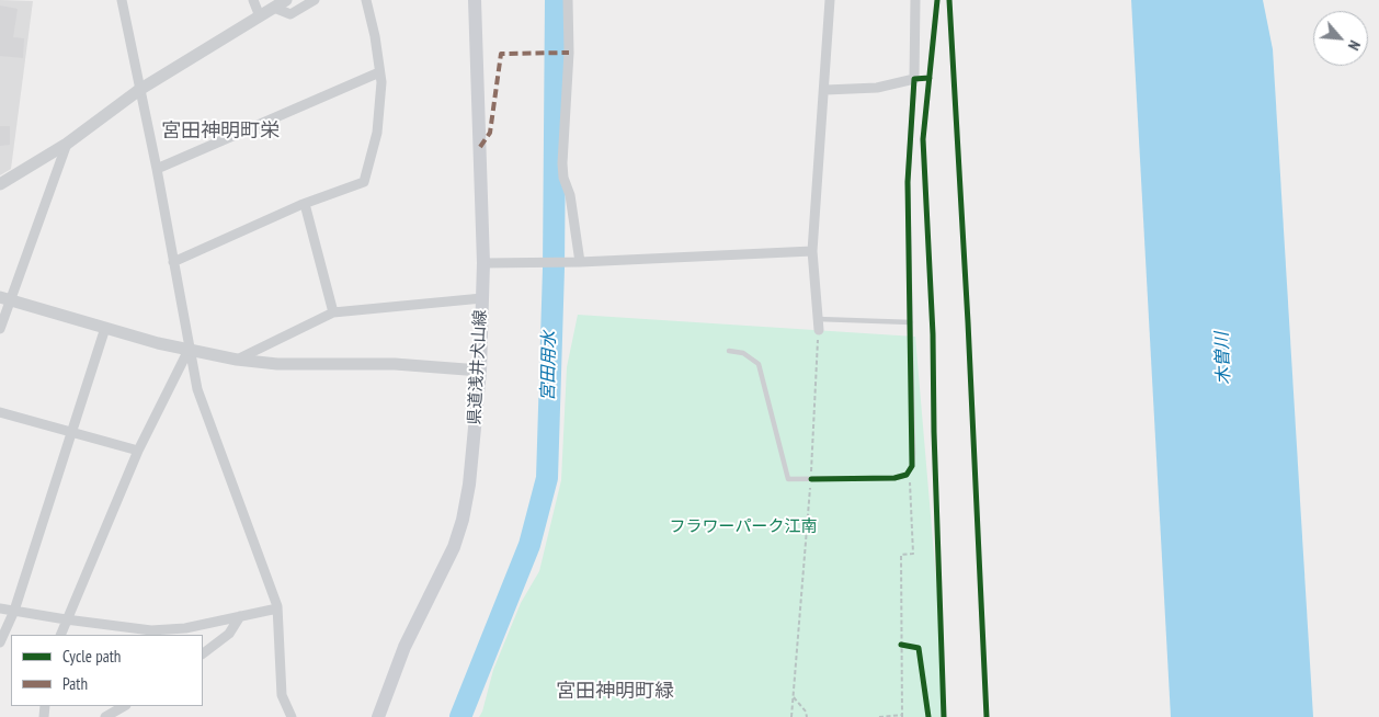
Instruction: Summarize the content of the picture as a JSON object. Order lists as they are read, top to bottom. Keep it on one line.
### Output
{"streets":{"main road":["県道浅井犬山線"]},"districts":["宮田神明町栄","宮田神明町緑"],"water":["木曽川","宮田用水"],"parks":["フラワーパーク江南"],"legend":["Cycle path","Path"],"north":"bottom right"}
